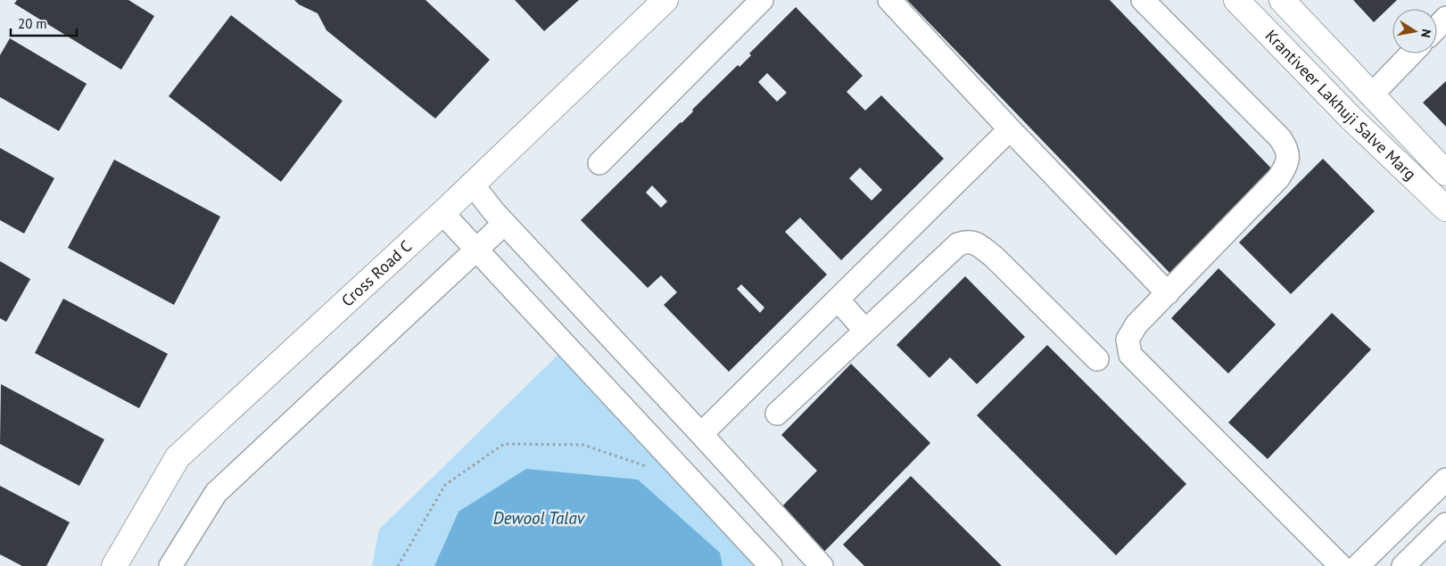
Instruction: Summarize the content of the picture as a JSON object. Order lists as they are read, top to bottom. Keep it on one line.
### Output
{"streets":{"main road":["Krantiveer Lakhuji Salve Marg","Cross Road C"]},"water":["Dewool Talav"],"scale_bar":"20 m","north":"right"}
